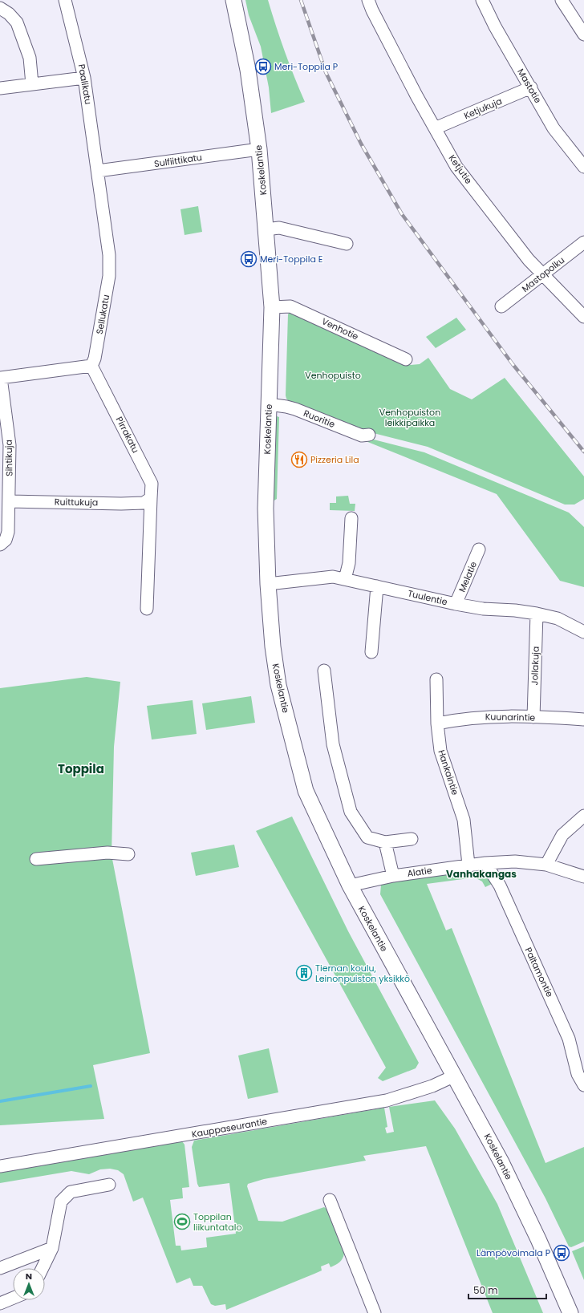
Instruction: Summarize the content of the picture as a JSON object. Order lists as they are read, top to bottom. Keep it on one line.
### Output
{"streets":{"main road":["Koskelantie"],"street":["Paalikatu","Mastotie","Ketjukuja","Sulfiittikatu","Ketjutie","Mastopolku","Sellukatu","Venhotie","Ruoritie","Pirrakatu","Sihtikuja","Ruittukuja","Melatie","Tuulentie","Jollakuja","Kuunarintie","Hankaintie","Alatie","Paltamontie","Kauppaseurantie"]},"crossings":[["Paalikatu","Sulfiittikatu"],["Paalikatu","Sellukatu"],["Mastotie","Ketjukuja"],["Ketjukuja","Ketjutie"],["Sulfiittikatu","Koskelantie"],["Sulfiittikatu","Sellukatu"],["Ketjutie","Mastopolku"],["Koskelantie","Venhotie"],["Koskelantie","Ruoritie"],["Koskelantie","Tuulentie"],["Koskelantie","Alatie"],["Koskelantie","Kauppaseurantie"],["Sellukatu","Pirrakatu"],["Pirrakatu","Ruittukuja"],["Sihtikuja","Ruittukuja"],["Melatie","Tuulentie"],["Tuulentie","Jollakuja"],["Jollakuja","Kuunarintie"],["Kuunarintie","Hankaintie"],["Hankaintie","Alatie"],["Alatie","Paltamontie"]],"districts":["Toppila","Vanhakangas"],"parks":["Venhopuisto","Venhopuiston leikkipaikka"],"places":{"bus stop":["Meri-Toppila P","Meri-Toppila E","Lämpövoimala P"],"restaurant":["Pizzeria Lila"],"building":["Tiernan koulu, Leinonpuiston yksikkö"],"sports":["Toppilan liikuntatalo"]},"scale_bar":"50 m","north":"top"}
